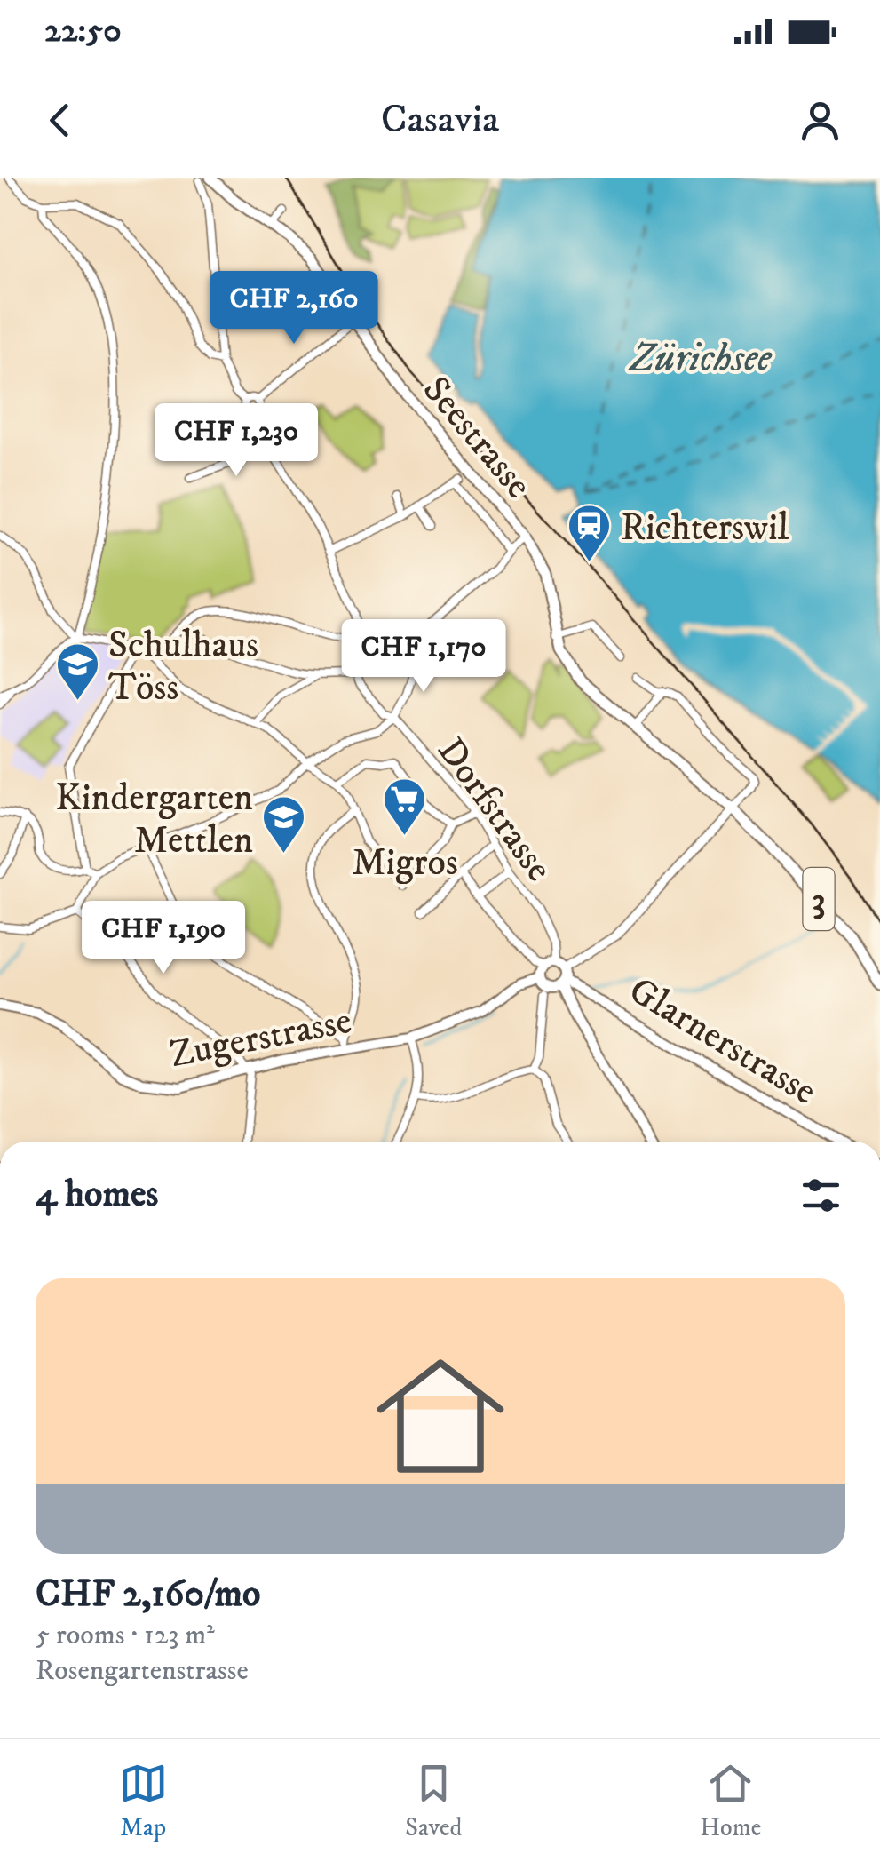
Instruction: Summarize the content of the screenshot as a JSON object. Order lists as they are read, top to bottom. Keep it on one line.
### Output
{"streets":{"main road":["Seestrasse","3","Zugerstrasse","Glarnerstrasse"],"street":["Dorfstrasse"]},"crossings":[["Zugerstrasse","Glarnerstrasse"]],"water":["Zürichsee"],"places":{"station":["Richterswil"],"school or university":["Schulhaus Töss","Kindergarten Mettlen"],"supermarket":["Migros"]},"page":{"status":"22:50","header":"Casavia","price":["CHF 2,160","CHF 1,230","CHF 1,170","CHF 1,190"],"heading":"4 homes","list":[{"name":"CHF 2,160/mo","note":"5 rooms · 123 m² · Rosengartenstrasse"}],"tabs":["Map","Saved","Home"]}}
